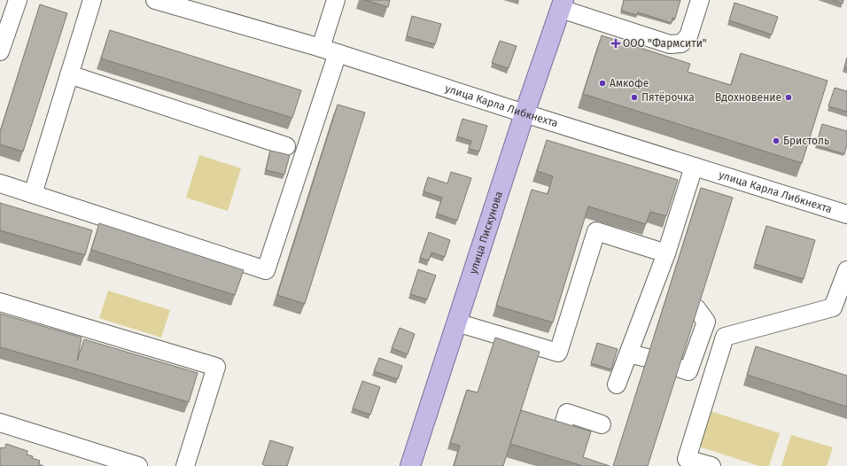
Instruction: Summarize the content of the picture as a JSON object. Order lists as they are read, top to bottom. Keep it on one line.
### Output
{"streets":{"main road":["улица Пискунова"],"street":["улица Карла Либкнехта"]},"crossings":[["улица Карла Либкнехта","улица Пискунова"]],"places":{"health":["ООО \"Фармсити\""],"other":["Амкофе","Пятёрочка","Вдохновение","Бристоль"]}}
